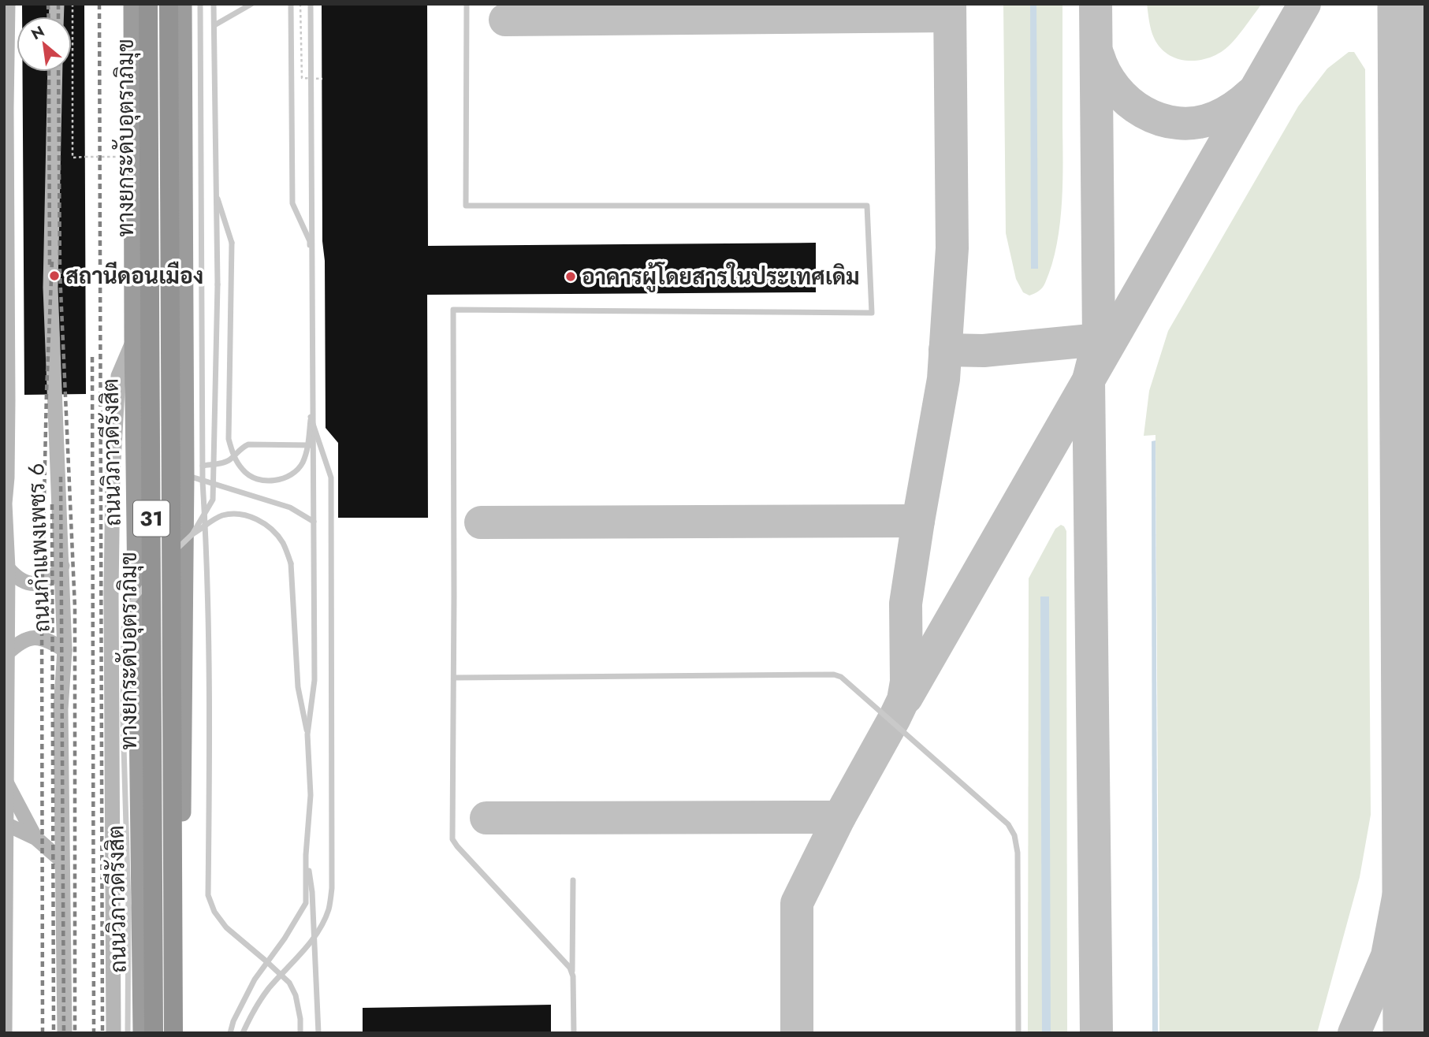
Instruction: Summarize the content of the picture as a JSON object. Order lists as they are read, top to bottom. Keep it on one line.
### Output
{"streets":{"highway":["ทางยกระดับอุตราภิมุข","ถนนวิภาวดีรังสิต","31"],"main road":["ถนนกำแพงเพชร 6"]},"places":["สถานีดอนเมือง","อาคารผู้โดยสารในประเทศเดิม"],"north":"top left"}
